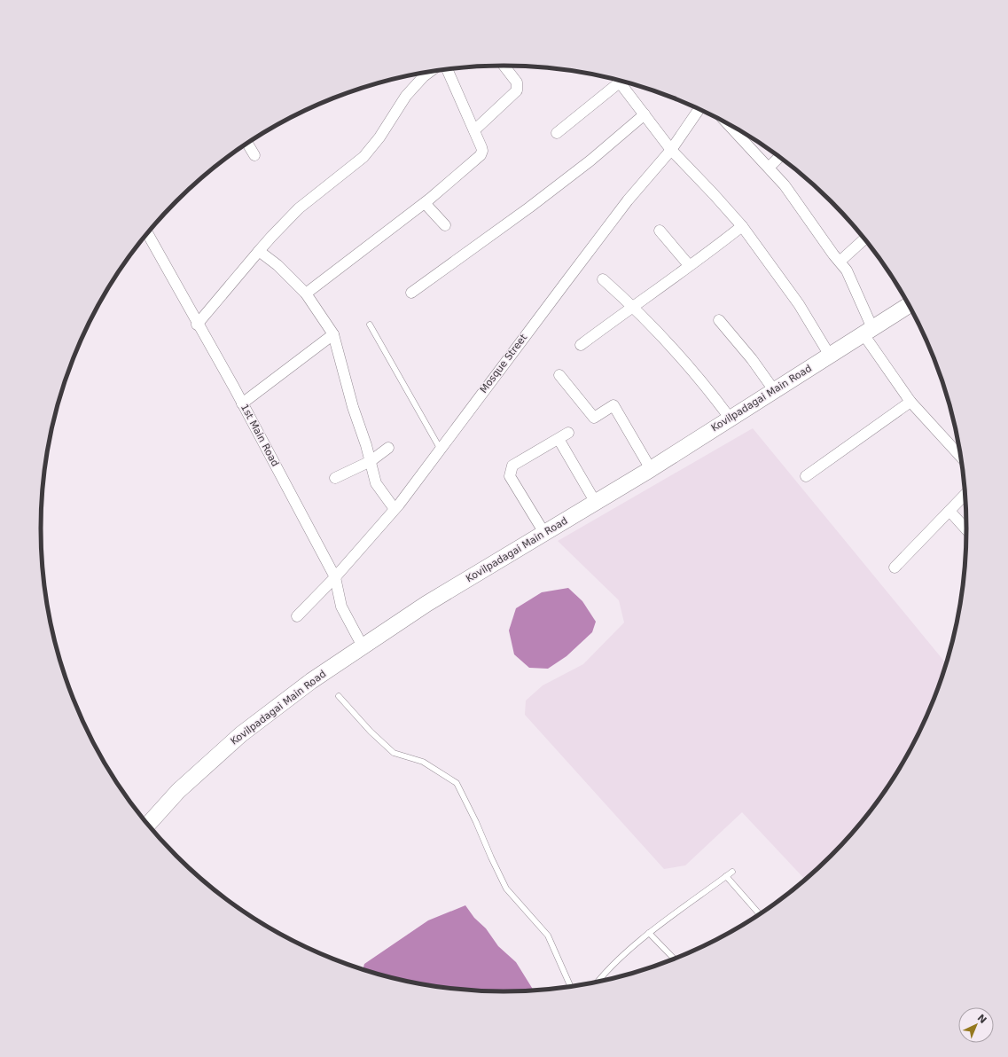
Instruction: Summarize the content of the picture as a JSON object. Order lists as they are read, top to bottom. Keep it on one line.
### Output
{"streets":{"main road":["Kovilpadagai Main Road"],"street":["Mosque Street","1st Main Road"]},"crossings":[["Mosque Street","1st Main Road"],["Kovilpadagai Main Road","1st Main Road"]],"north":"top right"}
